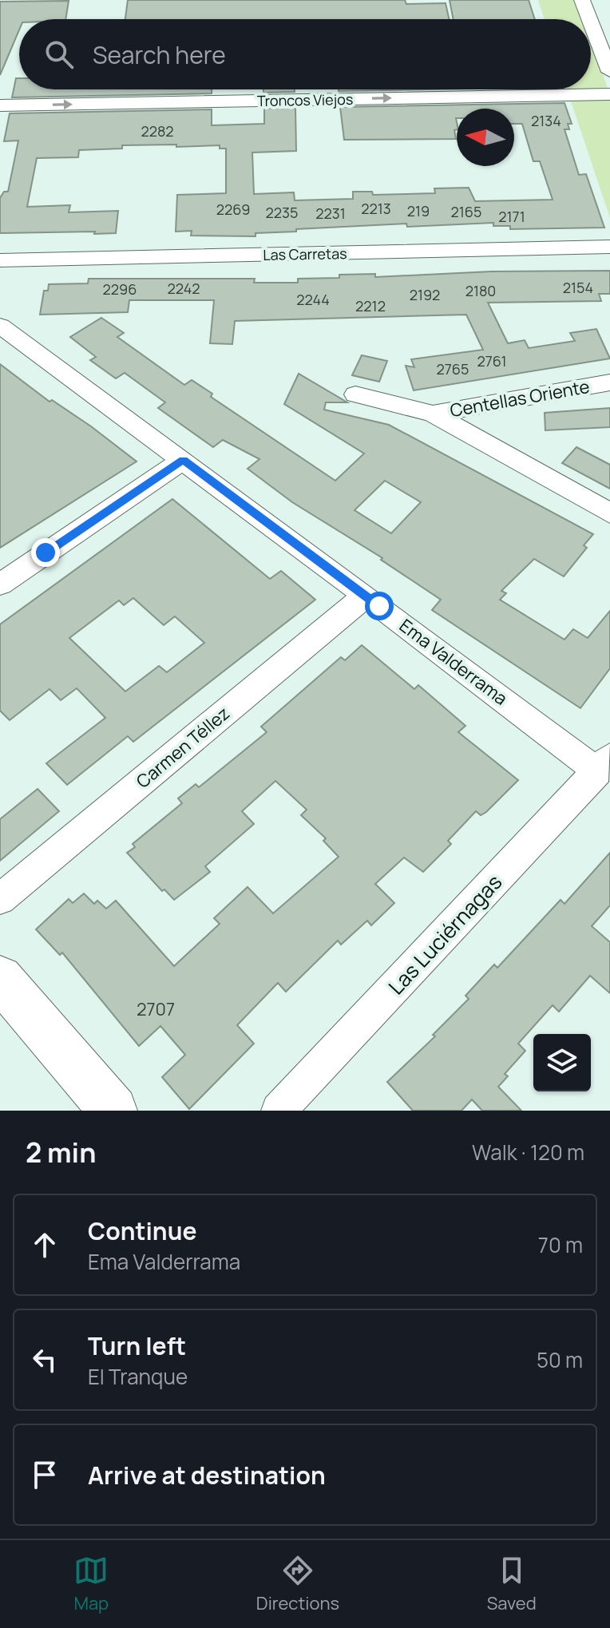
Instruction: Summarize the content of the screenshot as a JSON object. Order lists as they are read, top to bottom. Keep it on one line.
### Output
{"streets":{"street":["Troncos Viejos","Las Carretas","Centellas Oriente","Ema Valderrama","Carmen Téllez","Las Luciérnagas"]},"crossings":[["Ema Valderrama","Carmen Téllez"],["Ema Valderrama","Las Luciérnagas"]],"one_way":["Troncos Viejos"],"house_numbers":["2134","2282","2213","2269","219","2165","2235","2231","2171","2154","2242","2296","2180","2192","2244","2212","2761","2765","2707"],"north":"left","page":{"search":"Search here","heading":["2 min","Walk · 120 m"],"list":[["Continue","Ema Valderrama","70 m"],["Turn left","El Tranque","50 m"],"Arrive at destination"],"nav":["Map","Directions","Saved"]}}
